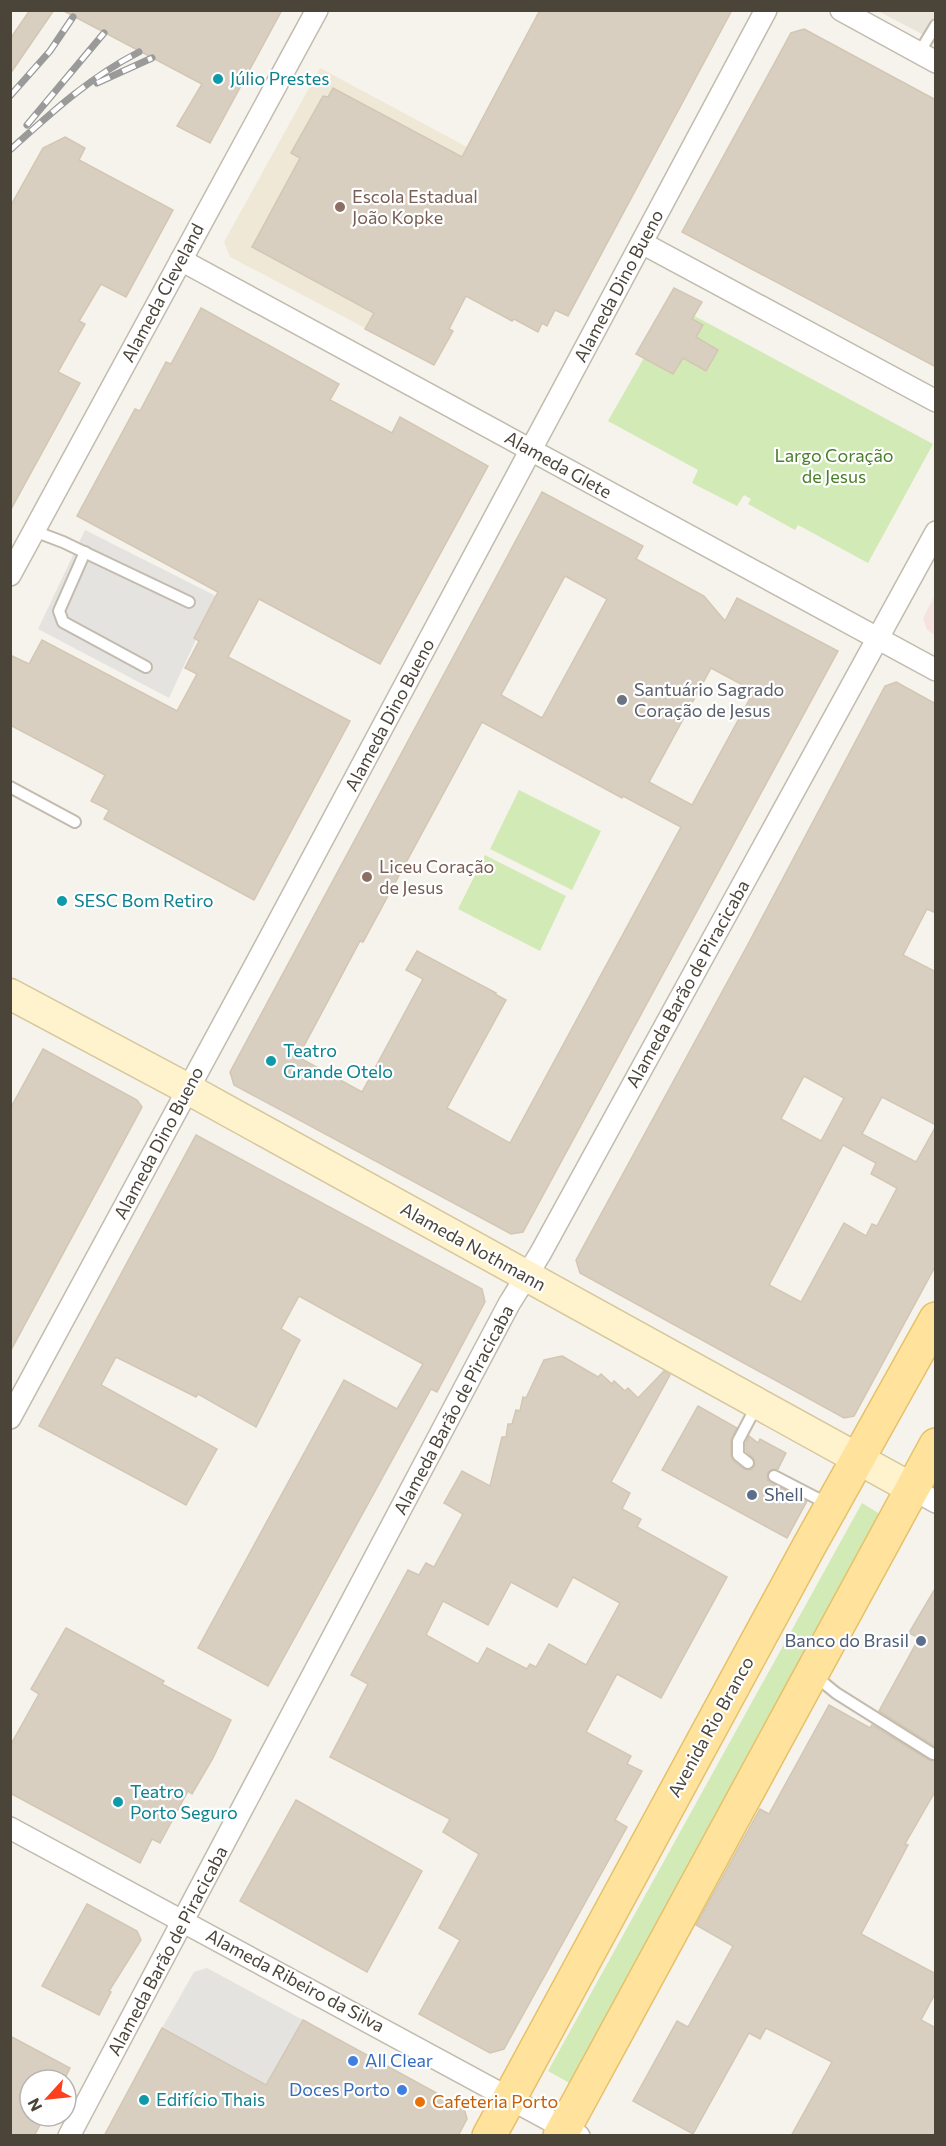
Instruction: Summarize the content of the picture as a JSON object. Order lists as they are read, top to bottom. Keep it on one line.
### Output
{"streets":{"main road":["Avenida Rio Branco"],"street":["Alameda Dino Bueno","Alameda Cleveland","Alameda Glete","Alameda Barão de Piracicaba","Alameda Nothmann","Alameda Ribeiro da Silva"]},"crossings":[["Alameda Dino Bueno","Alameda Glete"],["Alameda Dino Bueno","Alameda Nothmann"],["Alameda Cleveland","Alameda Glete"],["Alameda Glete","Alameda Barão de Piracicaba"],["Alameda Barão de Piracicaba","Alameda Nothmann"],["Alameda Barão de Piracicaba","Alameda Ribeiro da Silva"],["Alameda Nothmann","Avenida Rio Branco"],["Avenida Rio Branco","Alameda Ribeiro da Silva"]],"parks":["Largo Coração de Jesus"],"places":["Júlio Prestes","Escola Estadual João Kopke","Santuário Sagrado Coração de Jesus","Liceu Coração de Jesus","SESC Bom Retiro","Teatro Grande Otelo","Shell","Banco do Brasil","Teatro Porto Seguro","All Clear","Doces Porto","Edifício Thais","Cafeteria Porto"],"north":"bottom left"}
